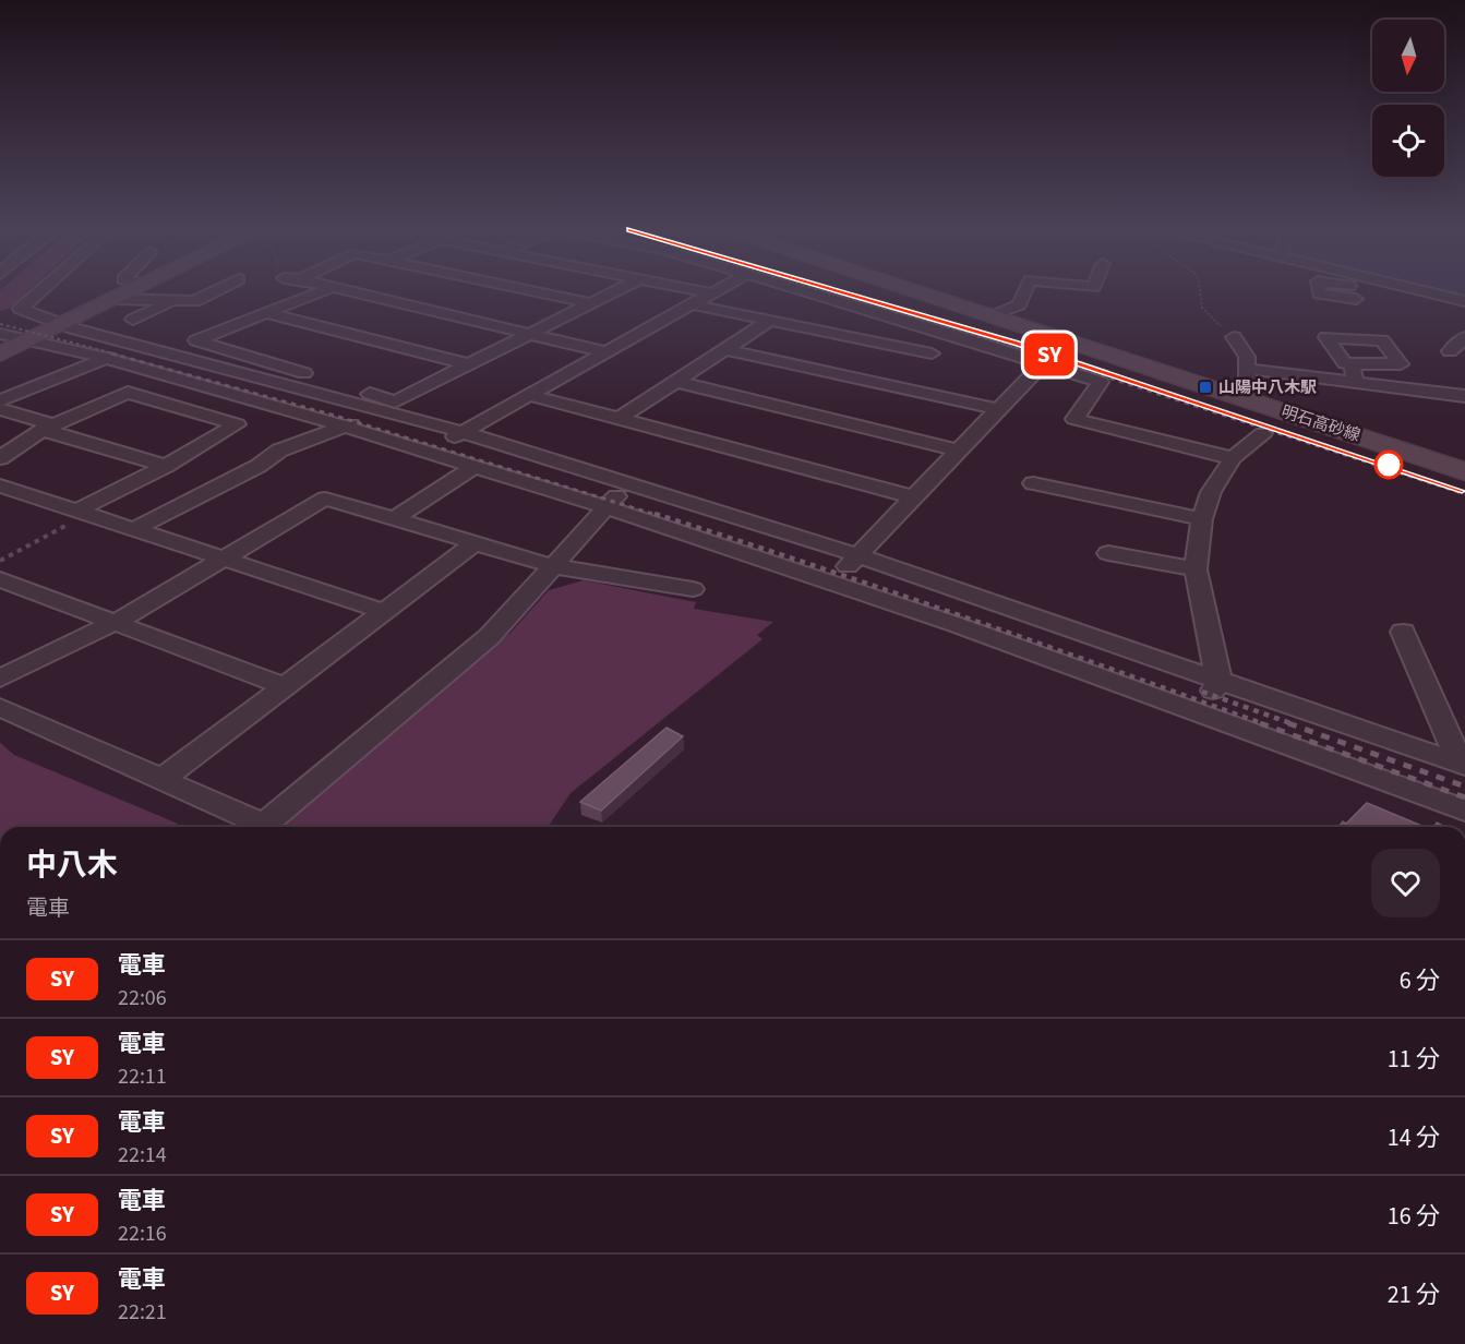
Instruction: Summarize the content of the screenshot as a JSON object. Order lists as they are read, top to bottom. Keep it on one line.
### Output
{"streets":{"main road":["明石高砂線"]},"places":{"transit":["山陽中八木駅"]},"north":"bottom","page":{"on_map":"SY","heading":["中八木","電車"],"list":[{"mark":"SY","name":"電車","note":"22:06","value":"6 分"},{"mark":"SY","name":"電車","note":"22:11","value":"11 分"},{"mark":"SY","name":"電車","note":"22:14","value":"14 分"},{"mark":"SY","name":"電車","note":"22:16","value":"16 分"},{"mark":"SY","name":"電車","note":"22:21","value":"21 分"}]}}
